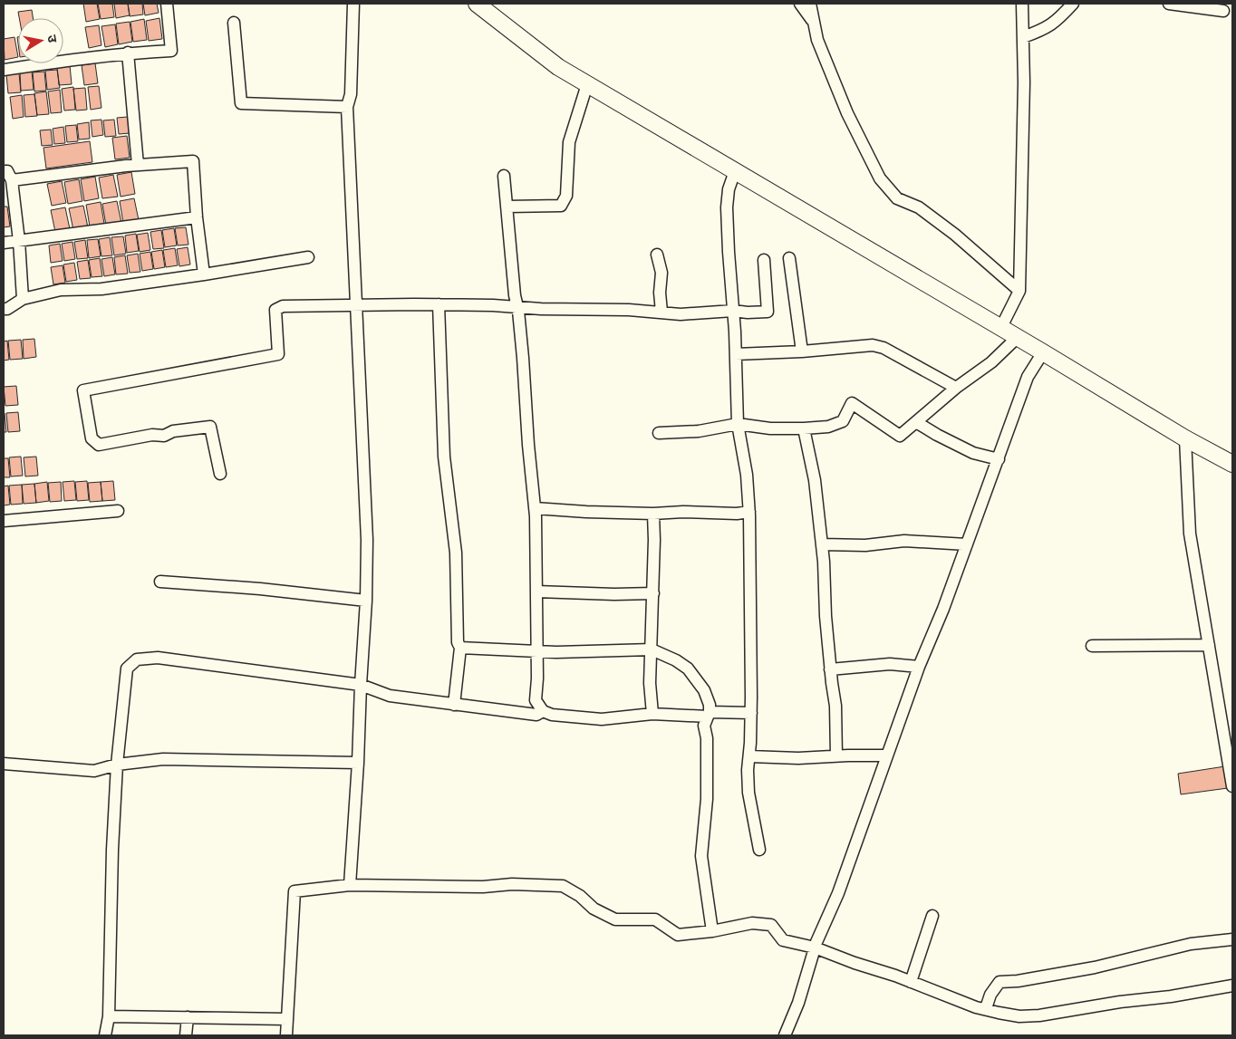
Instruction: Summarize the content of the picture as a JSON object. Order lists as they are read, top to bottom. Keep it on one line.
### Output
{"north":"right"}
